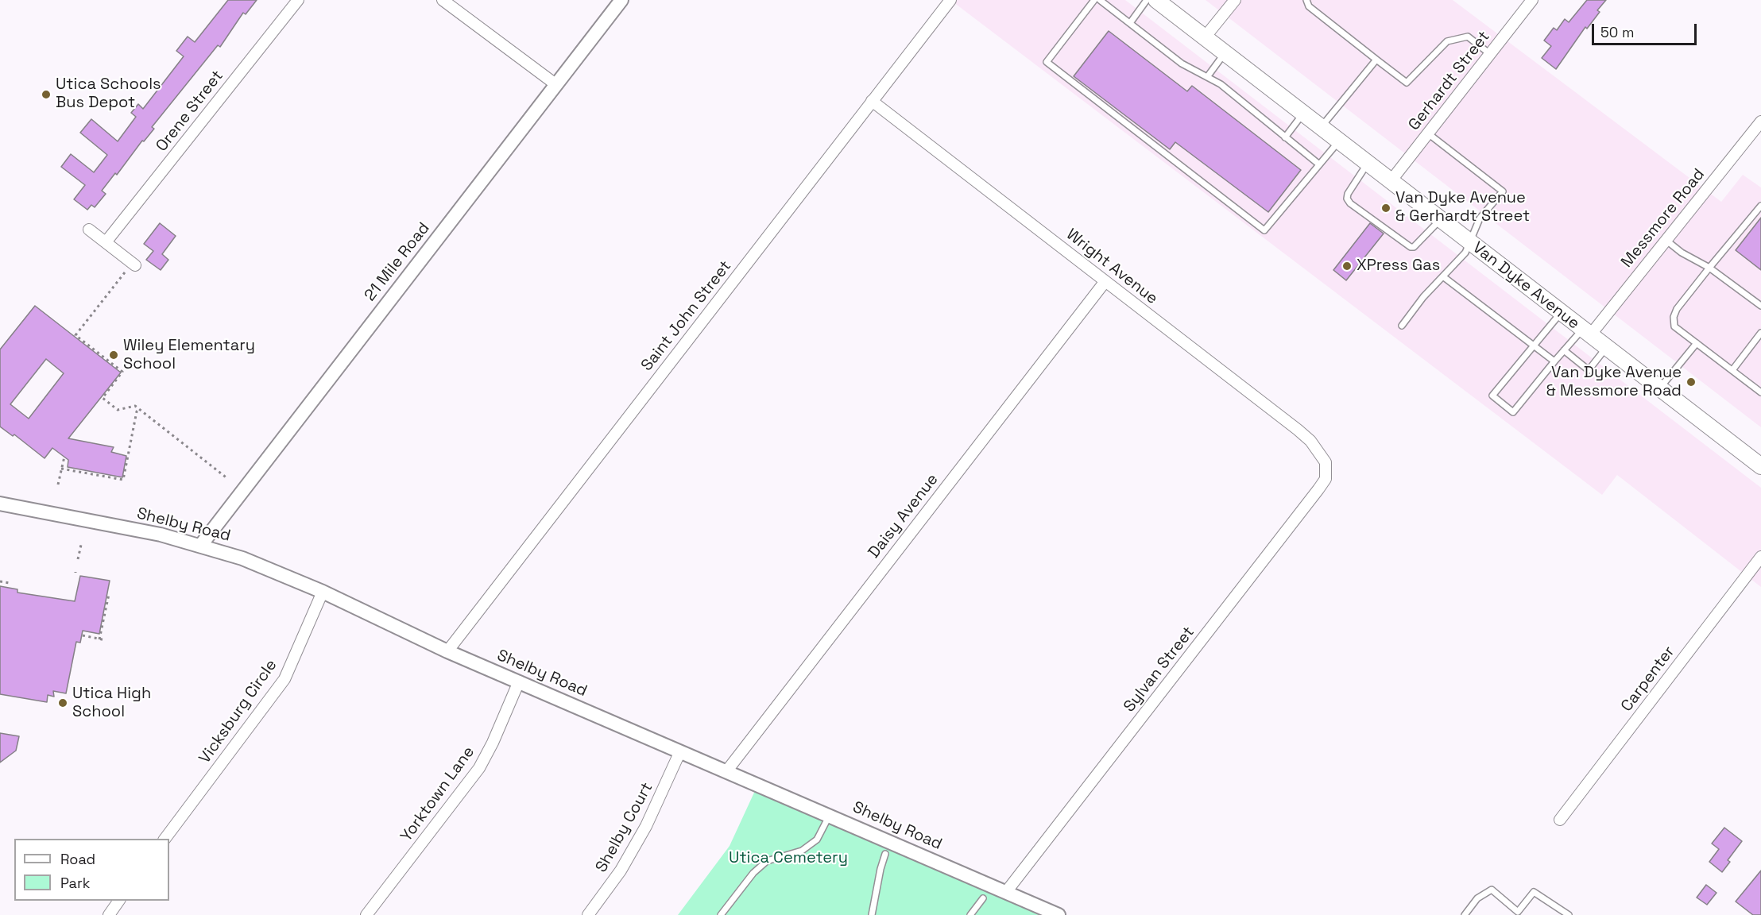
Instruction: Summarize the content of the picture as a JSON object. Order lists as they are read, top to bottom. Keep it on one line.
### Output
{"streets":{"main road":["Van Dyke Avenue"],"street":["Gerhardt Street","Orene Street","Messmore Road","21 Mile Road","Wright Avenue","Saint John Street","Daisy Avenue","Shelby Road","Sylvan Street","Carpenter","Vicksburg Circle","Yorktown Lane","Shelby Court"]},"crossings":[["Gerhardt Street","Van Dyke Avenue"],["Messmore Road","Van Dyke Avenue"],["21 Mile Road","Shelby Road"],["Wright Avenue","Saint John Street"],["Wright Avenue","Daisy Avenue"],["Wright Avenue","Sylvan Street"],["Saint John Street","Shelby Road"],["Daisy Avenue","Shelby Road"],["Shelby Road","Sylvan Street"],["Shelby Road","Vicksburg Circle"],["Shelby Road","Yorktown Lane"],["Shelby Road","Shelby Court"]],"parks":["Utica Cemetery"],"places":["Utica Schools Bus Depot","Van Dyke Avenue & Gerhardt Street","XPress Gas","Wiley Elementary School","Van Dyke Avenue & Messmore Road","Utica High School"],"legend":["Road","Park"],"scale_bar":"50 m"}
